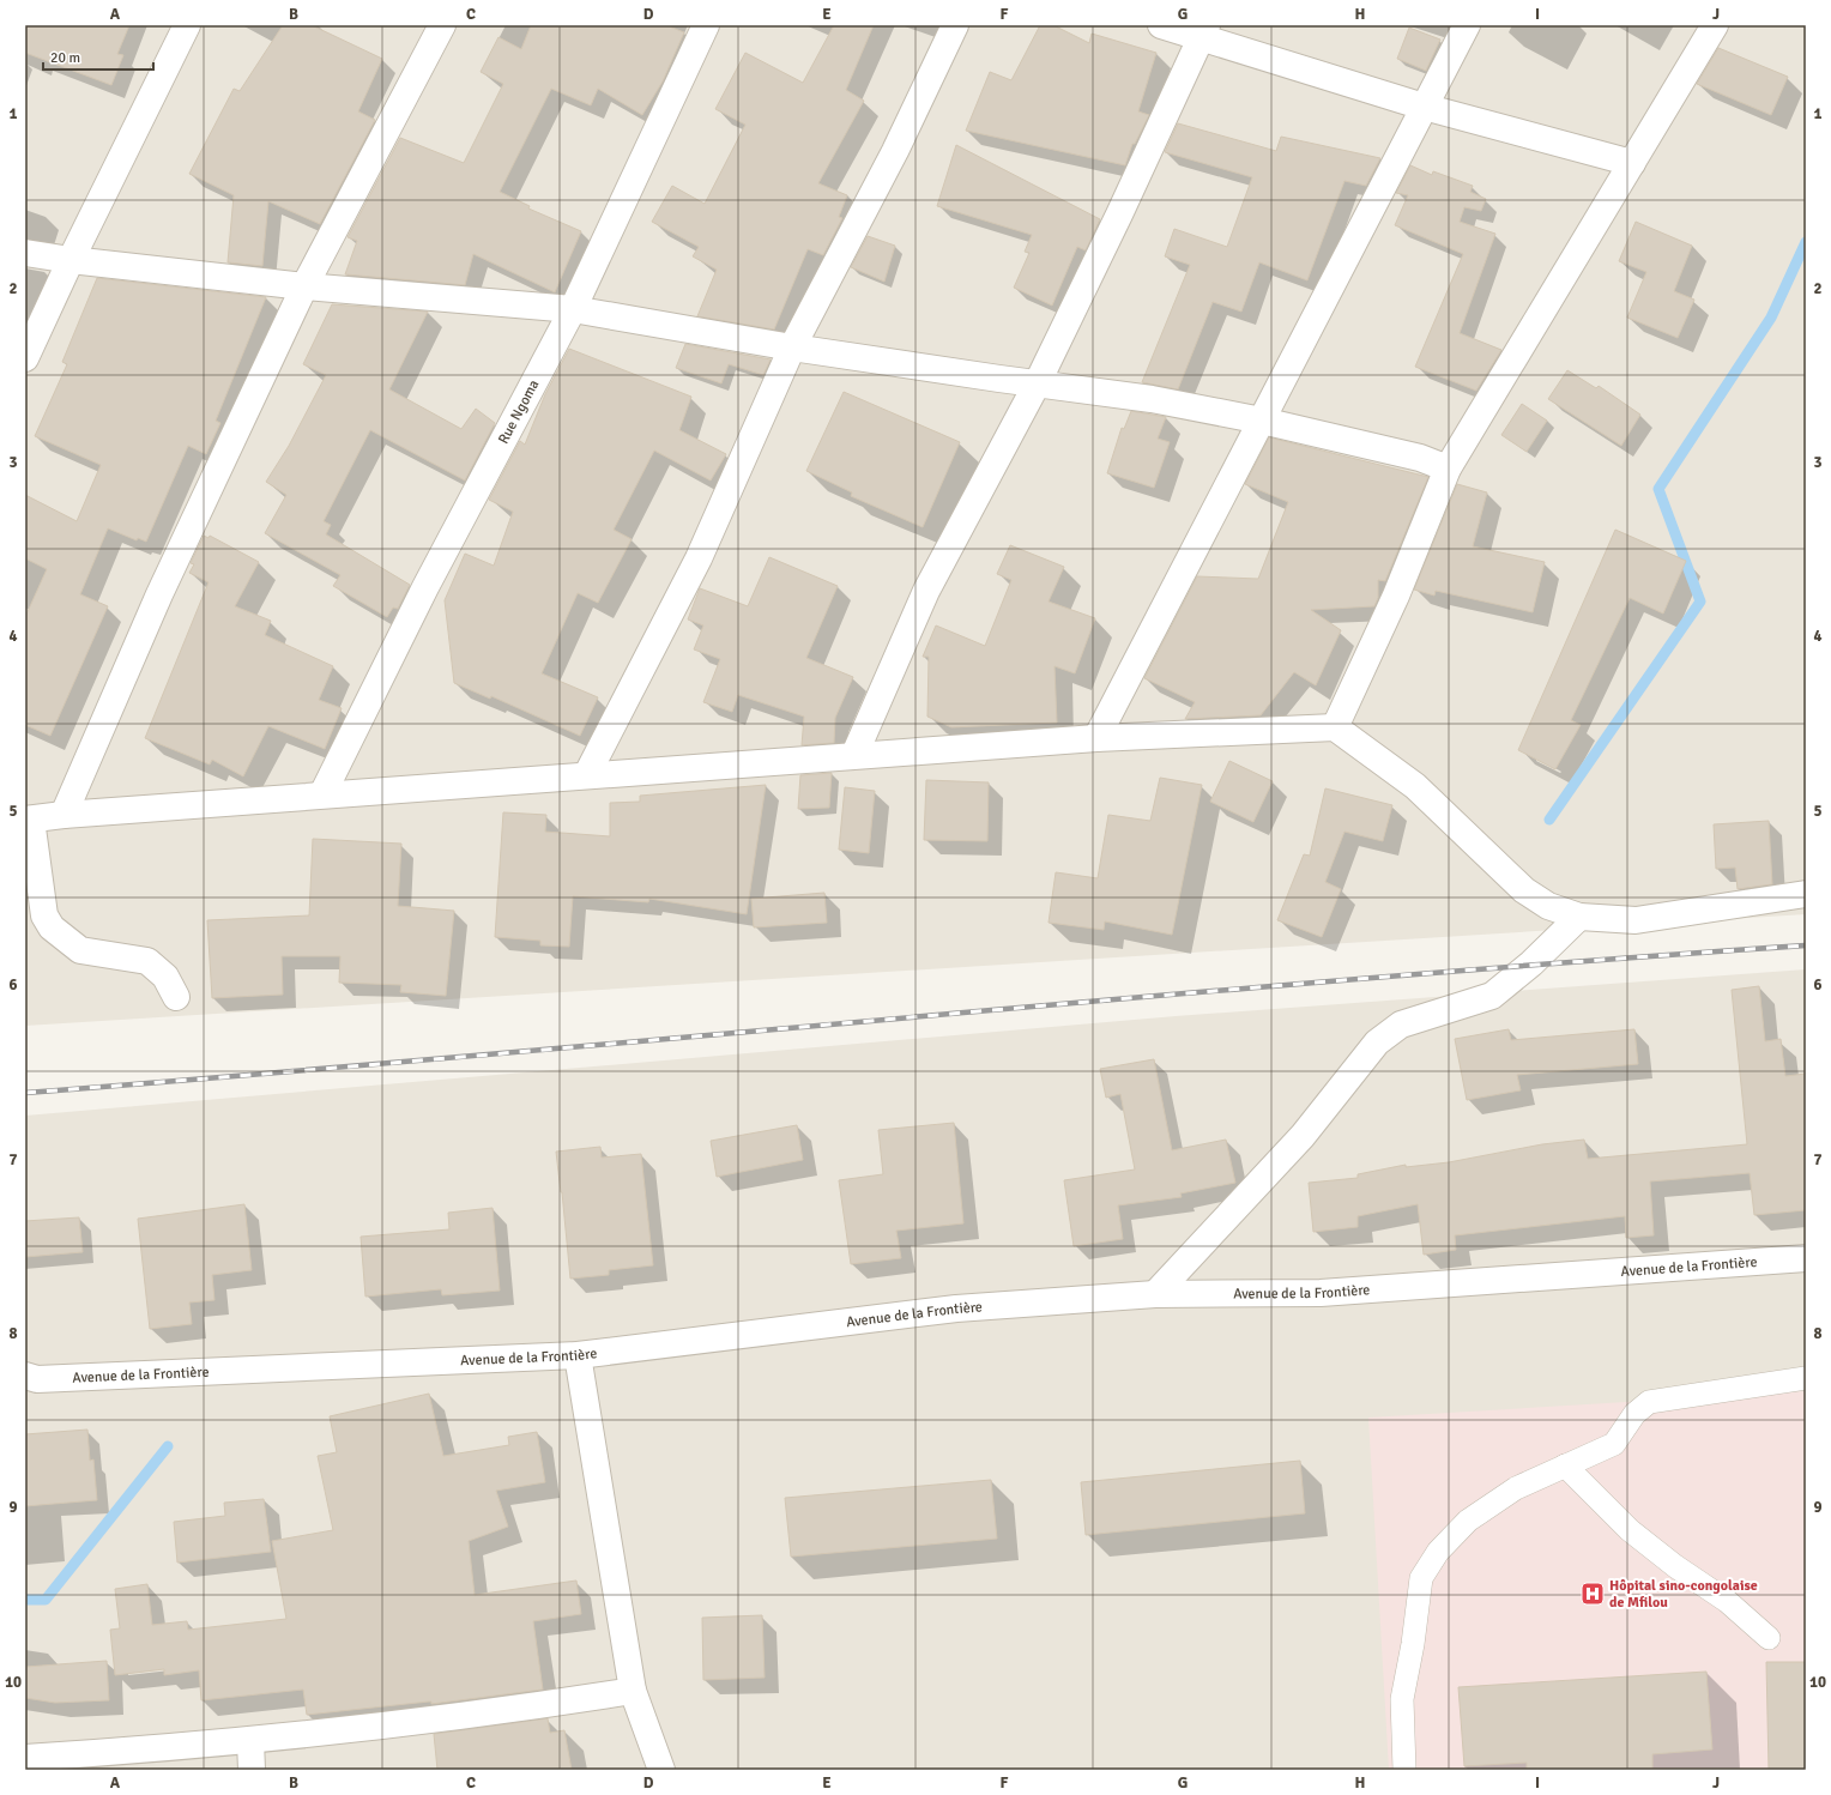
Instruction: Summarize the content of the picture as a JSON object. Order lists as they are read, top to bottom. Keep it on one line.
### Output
{"streets":{"street":["Rue Ngoma","Avenue de la Frontière"]},"places":{"hospital":["Hôpital sino-congolaise de Mfilou"]},"scale_bar":"20 m","grid":{"columns":["A","B","C","D","E","F","G","H","I","J"],"rows":["1","2","3","4","5","6","7","8","9","10"]}}
